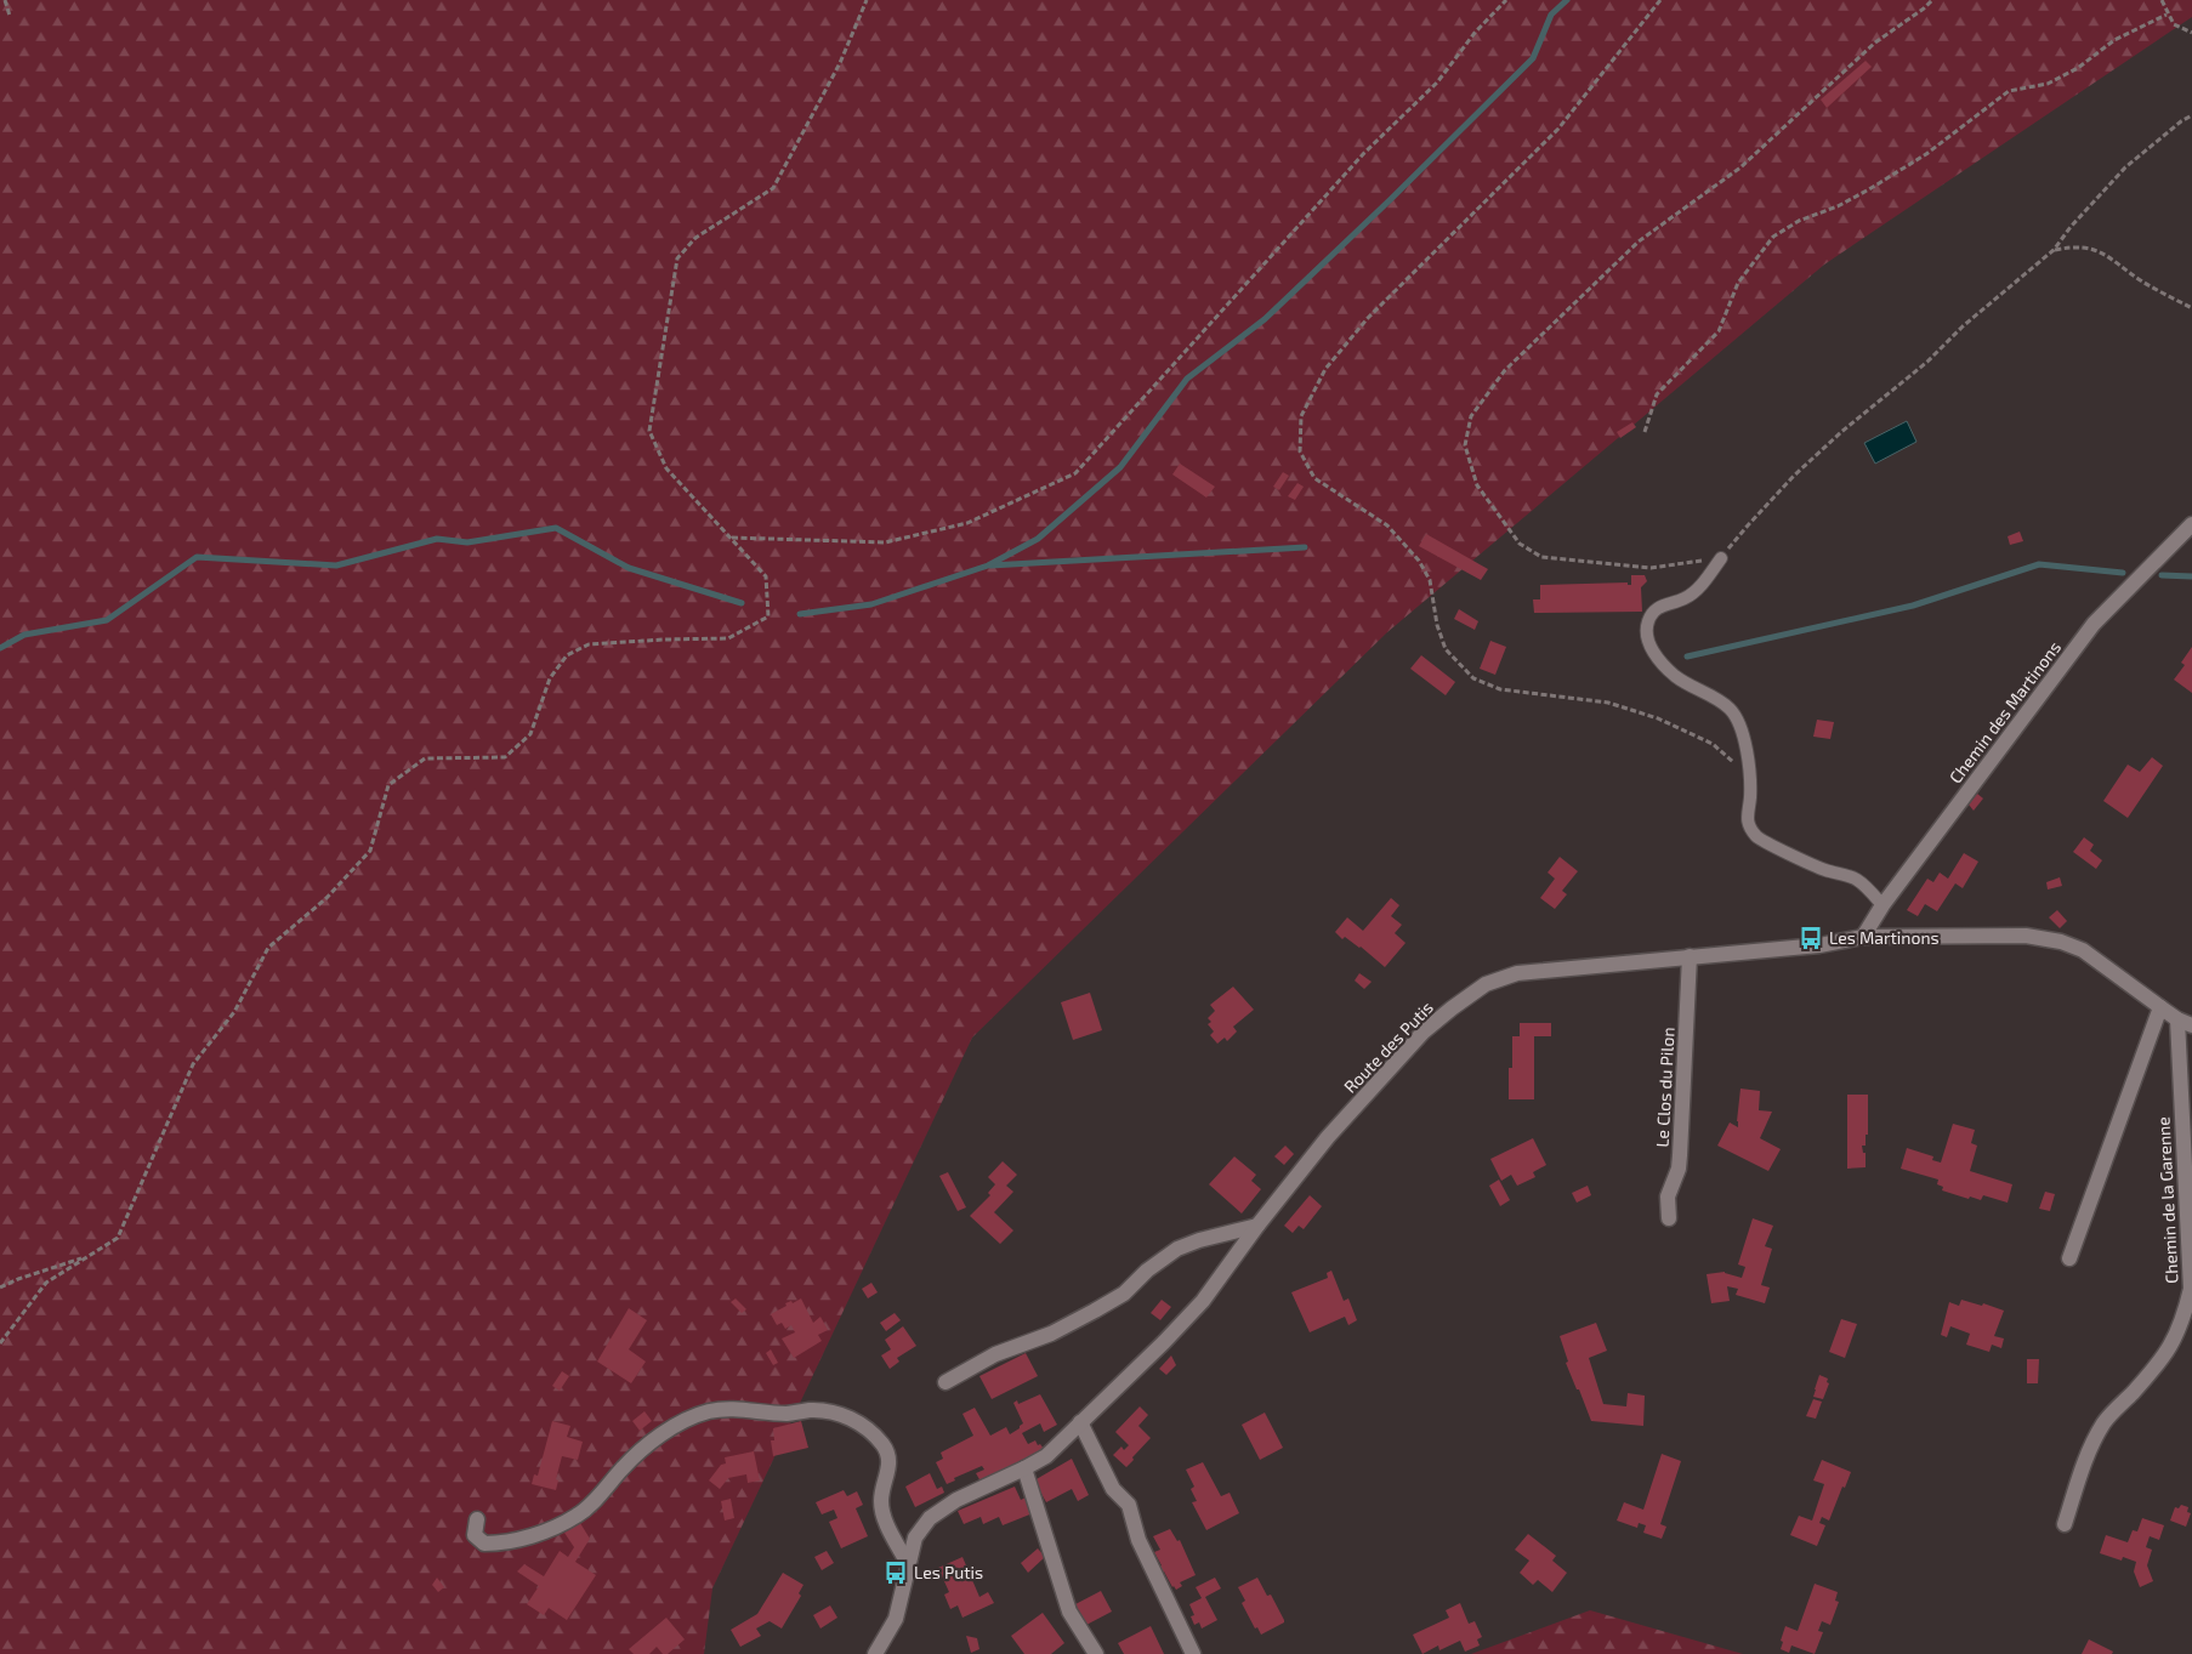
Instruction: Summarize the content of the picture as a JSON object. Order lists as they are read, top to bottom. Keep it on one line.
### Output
{"streets":{"street":["Chemin des Martinons","Route des Putis","Le Clos du Pilon","Chemin de la Garenne"]},"crossings":[["Chemin des Martinons","Route des Putis"],["Route des Putis","Le Clos du Pilon"],["Route des Putis","Chemin de la Garenne"]],"places":{"bus stop":["Les Martinons","Les Putis"]}}
